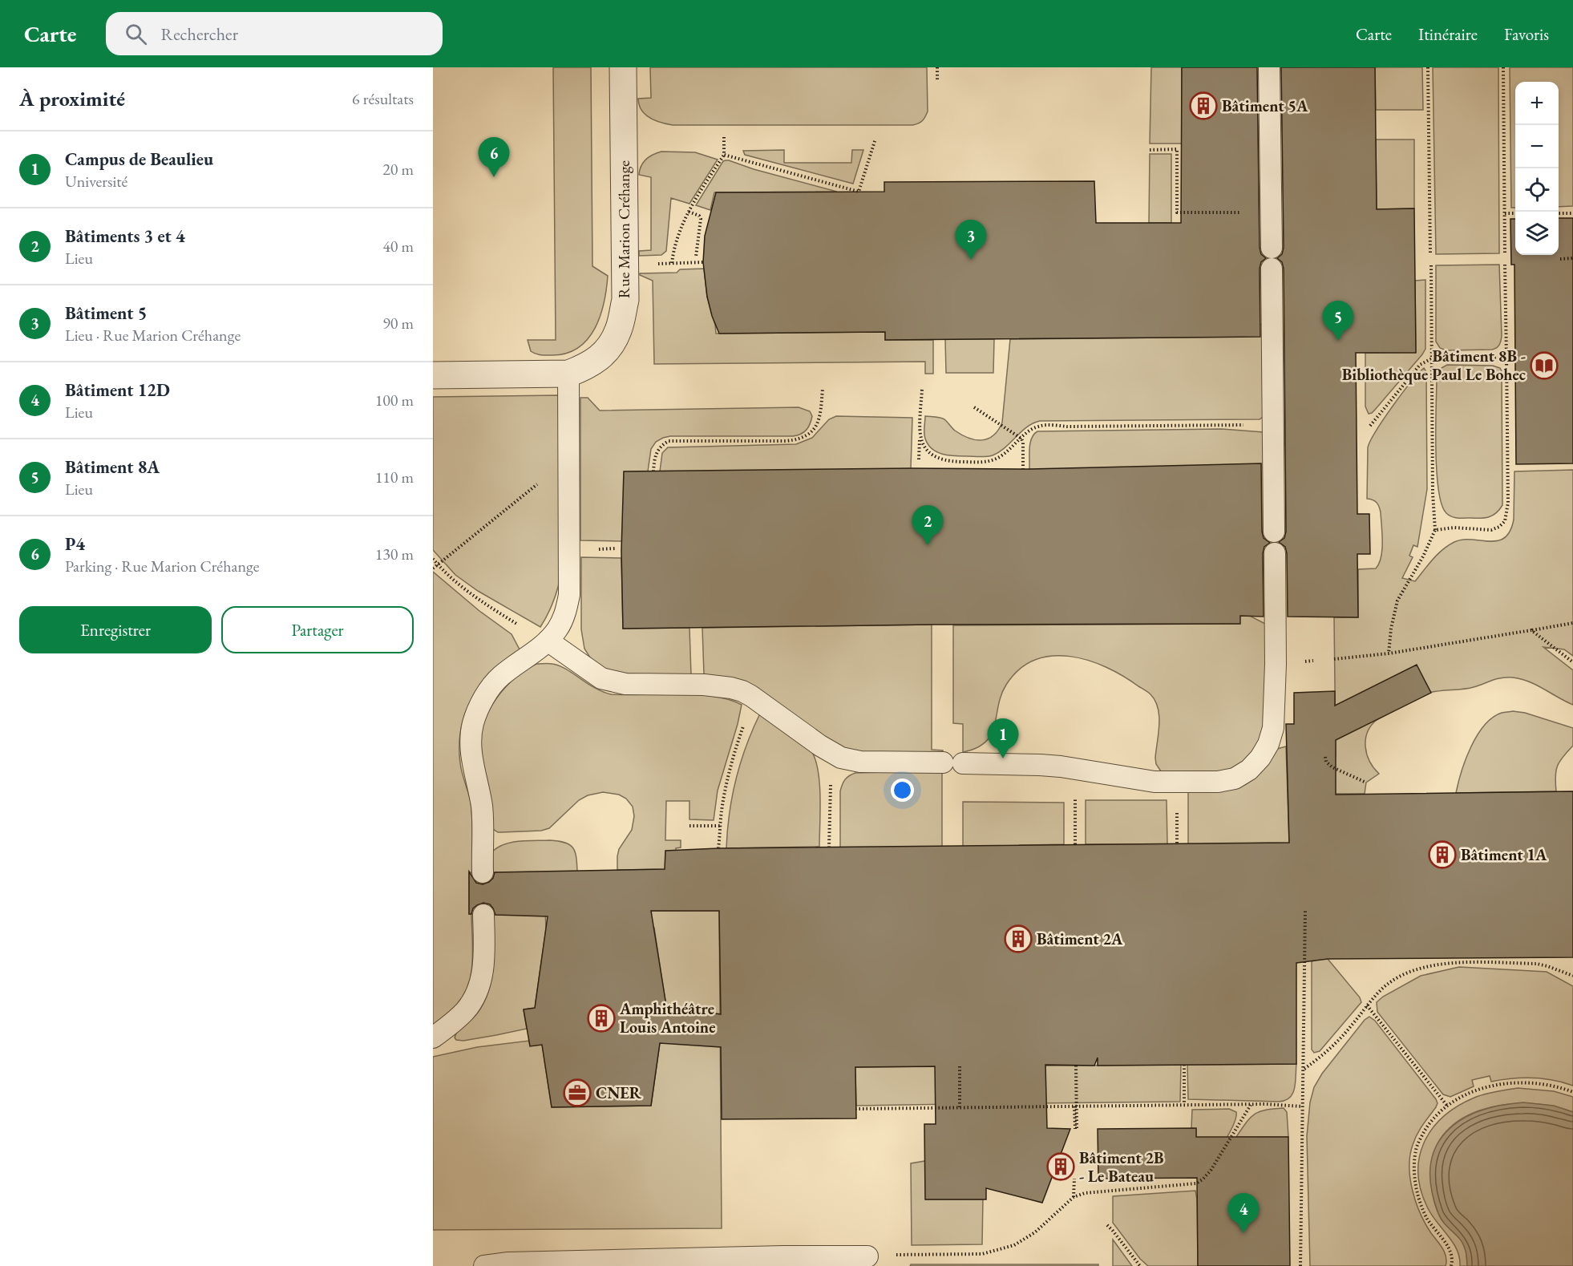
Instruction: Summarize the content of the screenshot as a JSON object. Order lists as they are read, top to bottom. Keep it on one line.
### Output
{"streets":{"street":["Rue Marion Créhange"]},"places":{"building":["Bâtiment 5A","Bâtiment 1A","Bâtiment 2A","Amphithéâtre Louis Antoine","Bâtiment 2B - Le Bateau"],"library":["Bâtiment 8B - Bibliothèque Paul Le Bohec"],"office":["CNER"]},"page":{"header":"Carte","search":"Rechercher","nav":["Carte","Itinéraire","Favoris"],"heading":["À proximité","6 résultats"],"map_buttons":["+","−"],"list":[{"mark":"1","name":"Campus de Beaulieu","note":"Université","value":"20 m"},{"mark":"2","name":"Bâtiments 3 et 4","note":"Lieu","value":"40 m"},{"mark":"3","name":"Bâtiment 5","note":"Lieu · Rue Marion Créhange","value":"90 m"},{"mark":"4","name":"Bâtiment 12D","note":"Lieu","value":"100 m"},{"mark":"5","name":"Bâtiment 8A","note":"Lieu","value":"110 m"},{"mark":"6","name":"P4","note":"Parking · Rue Marion Créhange","value":"130 m"}],"pins":["6","3","5","2","1","4"],"buttons":["Enregistrer","Partager"]}}
